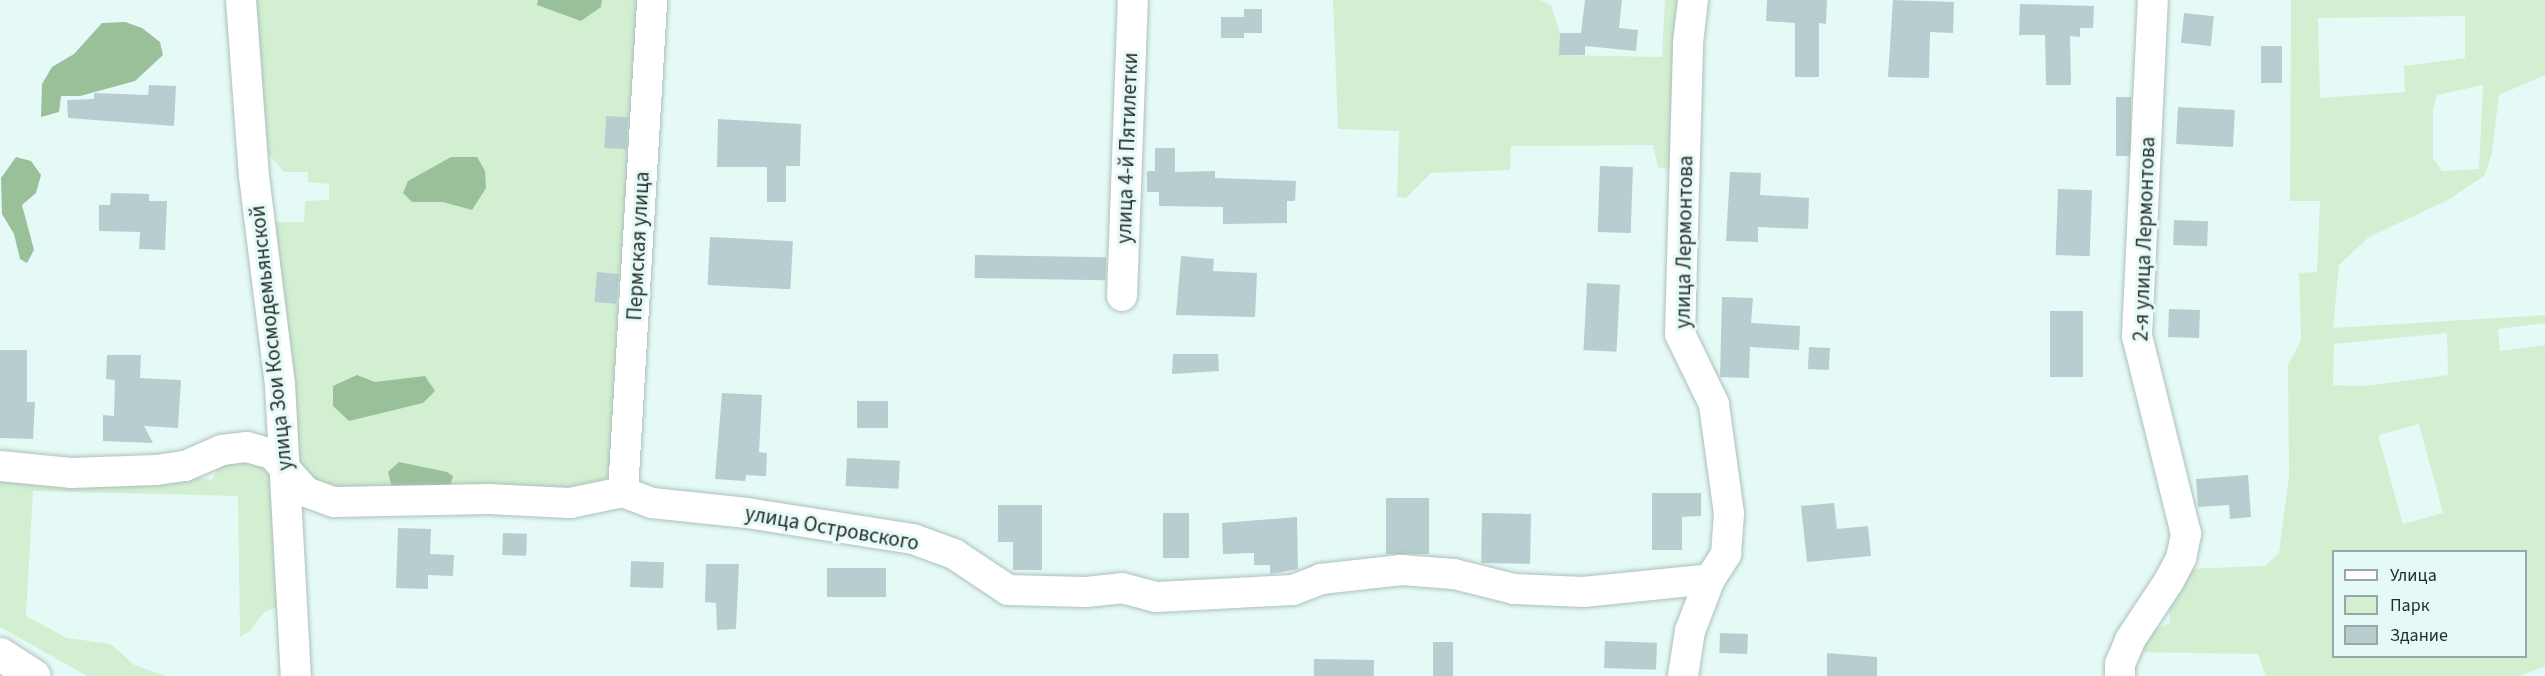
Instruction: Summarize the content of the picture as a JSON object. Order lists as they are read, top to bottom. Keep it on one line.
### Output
{"streets":{"street":["улица 4-й Пятилетки","2-я улица Лермонтова","улица Лермонтова","Пермская улица","улица Зои Космодемьянской","улица Островского"]},"crossings":[["улица Лермонтова","улица Островского"],["Пермская улица","улица Островского"]],"legend":["Улица","Парк","Здание"]}
